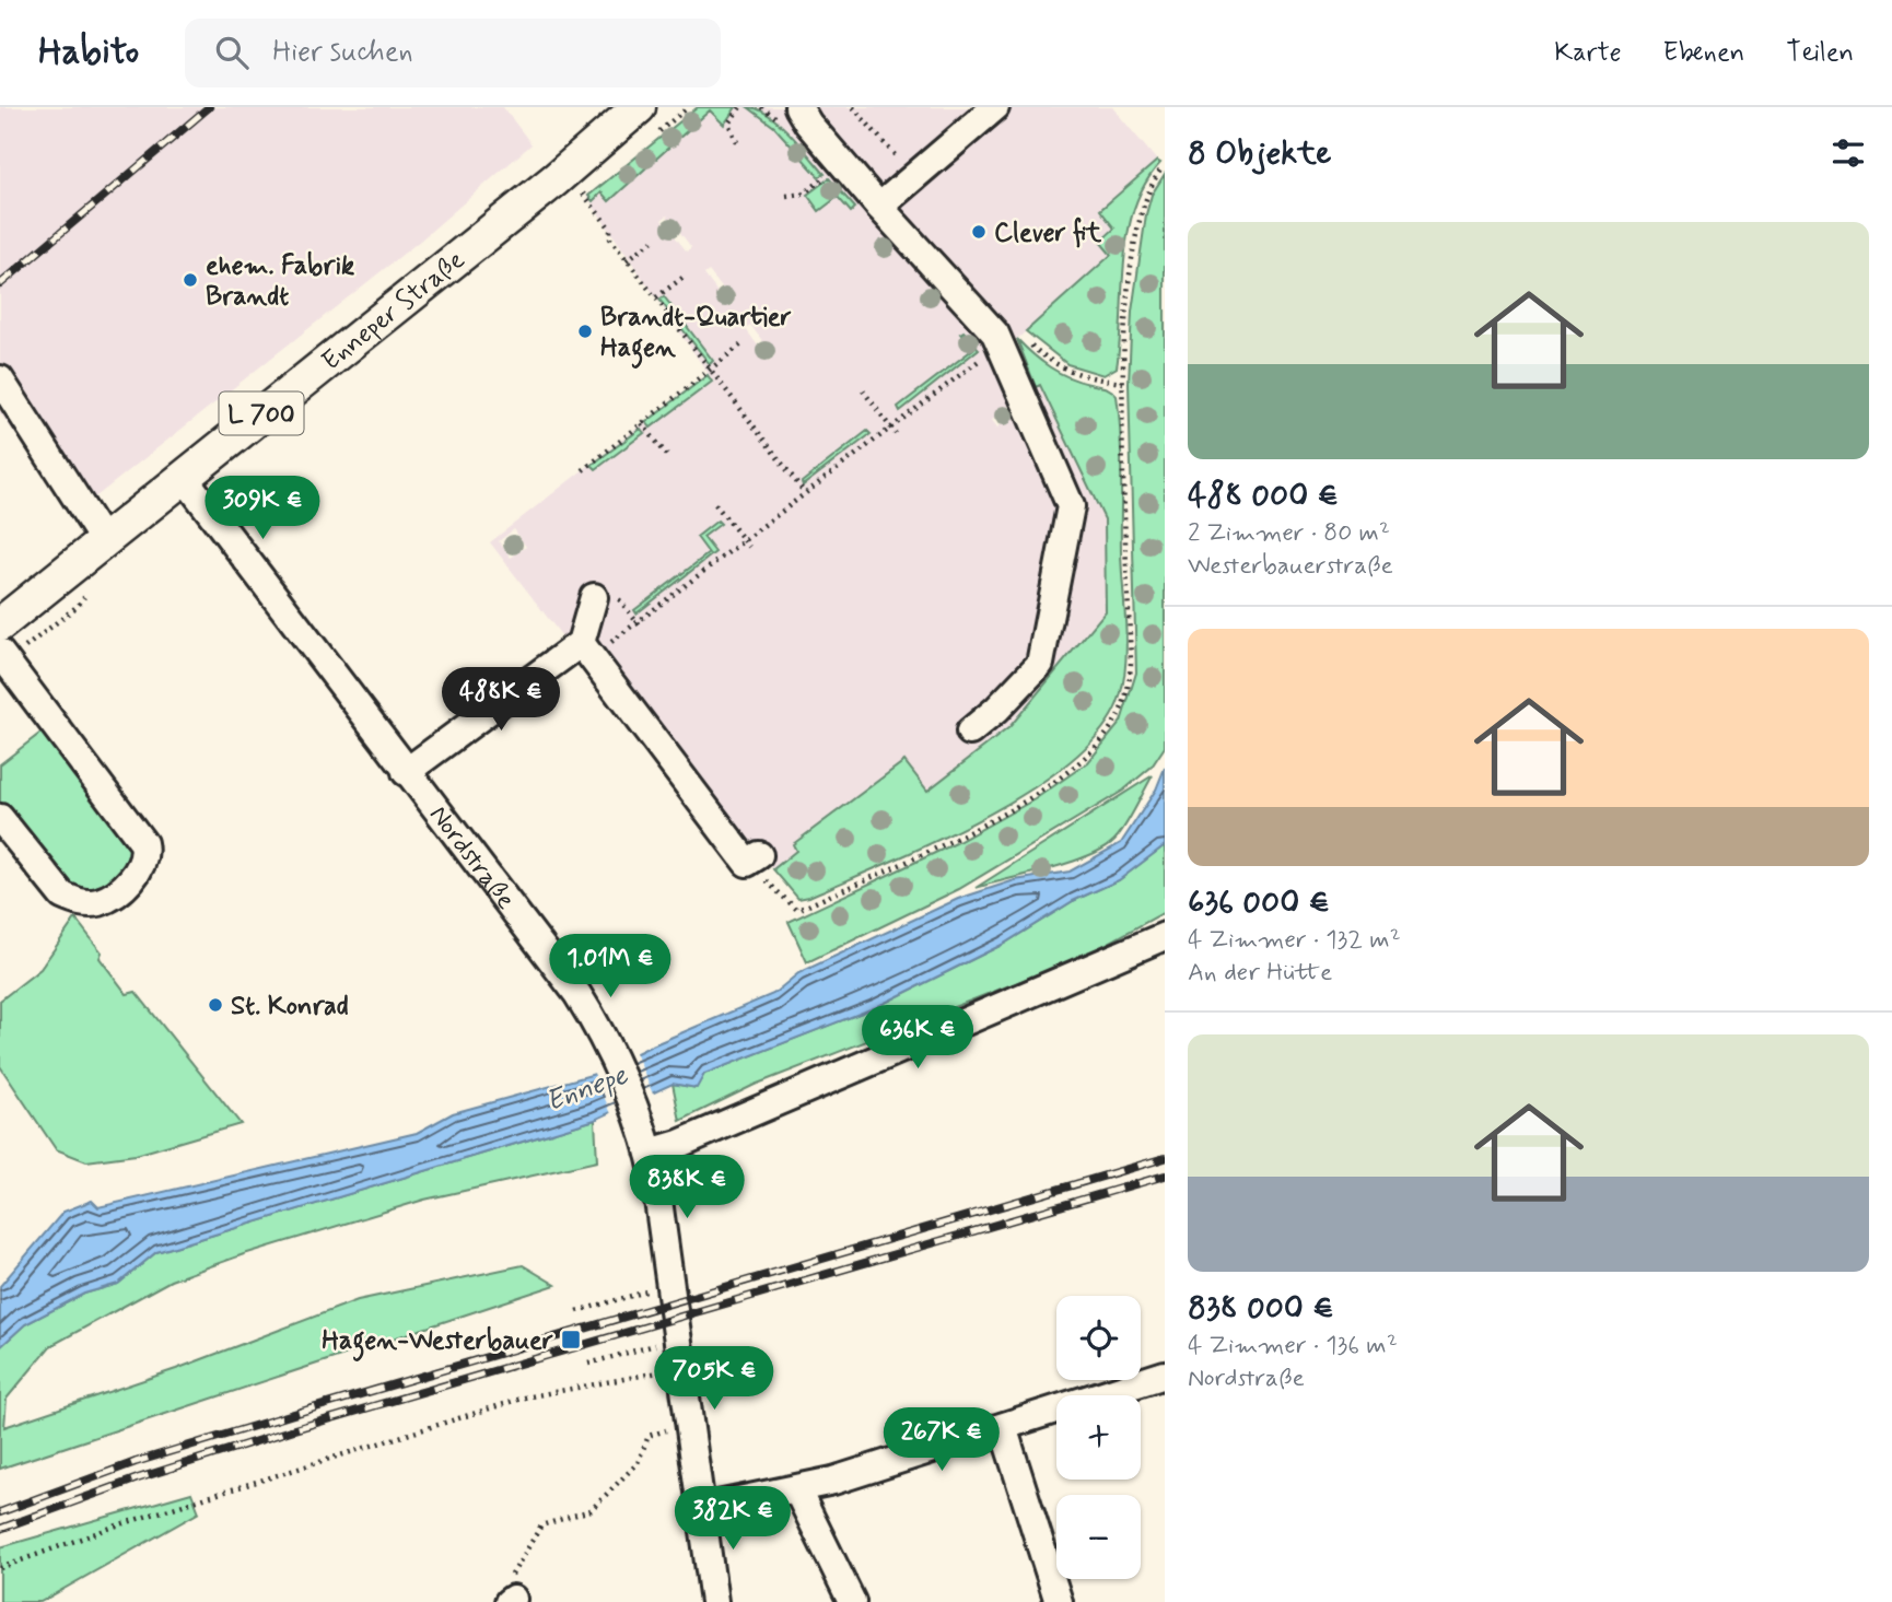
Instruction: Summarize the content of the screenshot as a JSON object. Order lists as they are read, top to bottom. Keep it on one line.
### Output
{"streets":{"main road":["Enneper Straße","L 700"],"street":["Nordstraße"]},"crossings":[["Enneper Straße","Nordstraße"]],"water":["Ennepe"],"places":{"other":["Clever fit","ehem. Fabrik Brandt","Brandt-Quartier Hagen","St. Konrad"],"transit":["Hagen-Westerbauer"]},"page":{"header":"Habito","search":"Hier suchen","nav":["Karte","Ebenen","Teilen"],"heading":"8 Objekte","list":[{"name":"488 000 €","note":"2 Zimmer · 80 m² · Westerbauerstraße"},{"name":"636 000 €","note":"4 Zimmer · 132 m² · An der Hütte"},{"name":"838 000 €","note":"4 Zimmer · 136 m² · Nordstraße"}],"price":["309K €","488K €","1.01M €","636K €","838K €","705K €","267K €","382K €"],"map_buttons":["+","−"]}}
